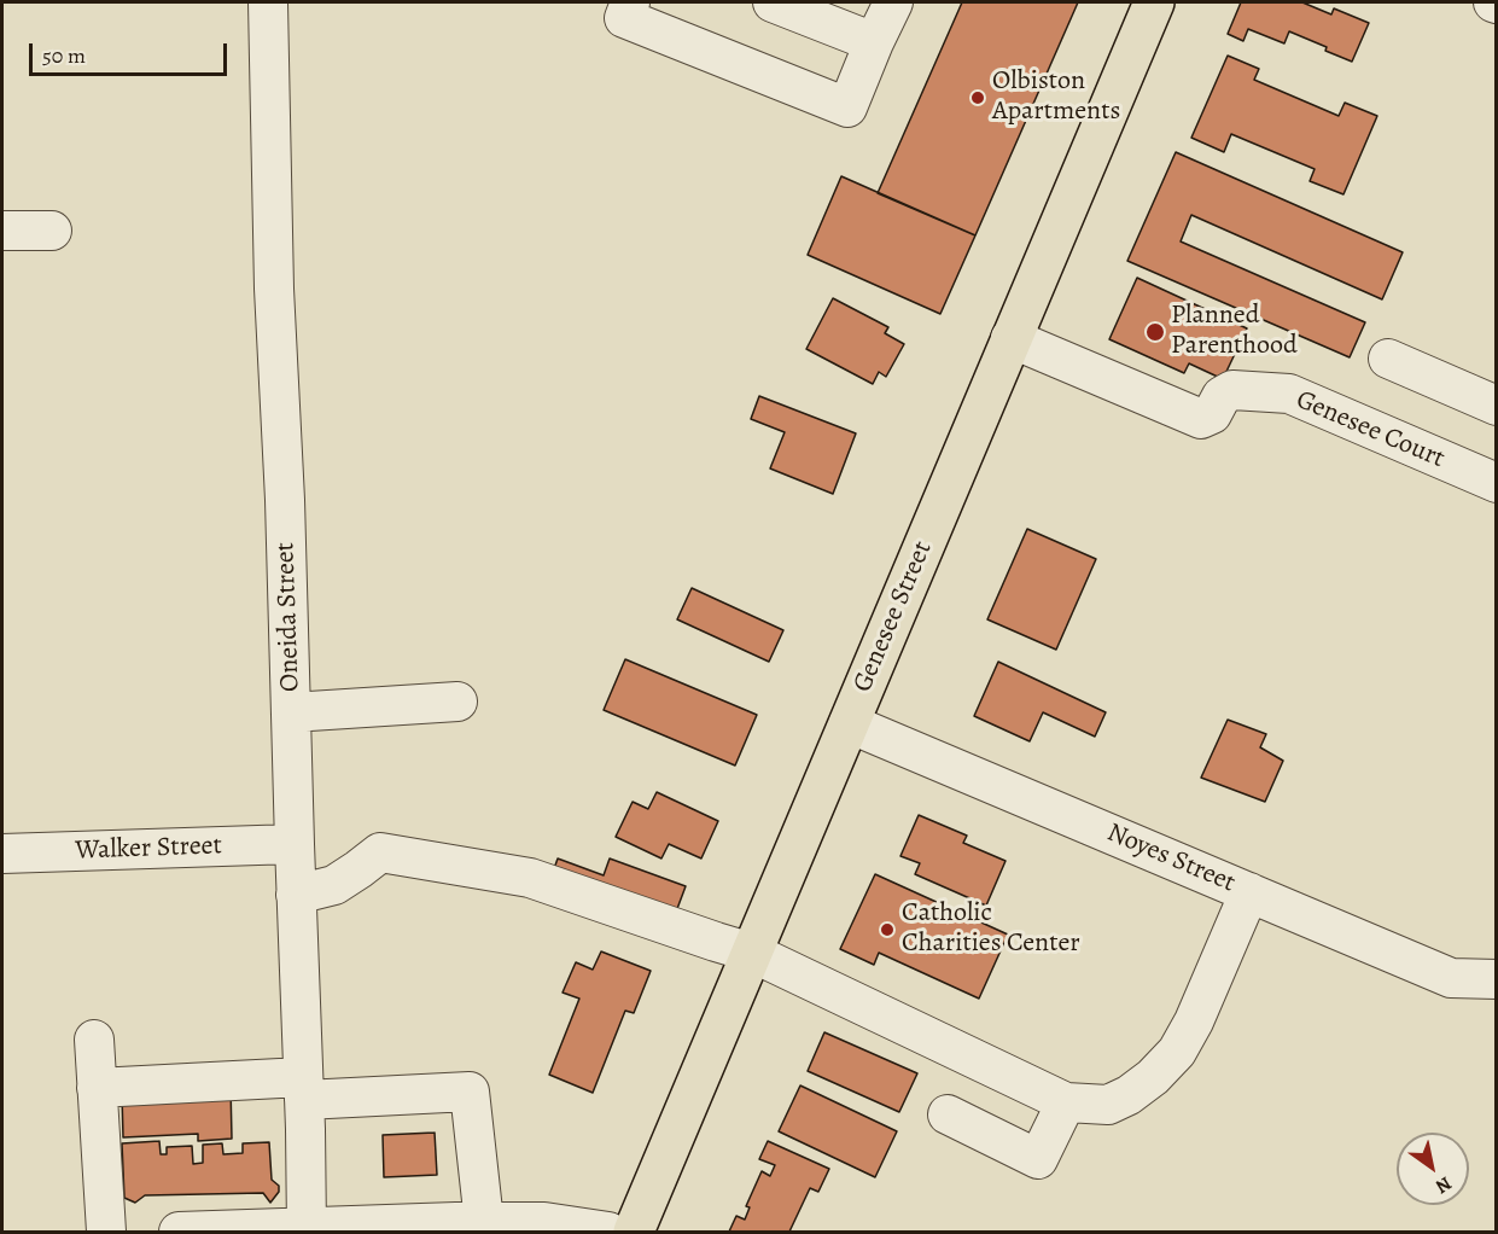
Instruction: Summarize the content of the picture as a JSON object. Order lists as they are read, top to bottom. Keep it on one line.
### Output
{"streets":{"main road":["Genesee Street"],"street":["Genesee Court","Oneida Street","Walker Street","Noyes Street"]},"crossings":[["Genesee Court","Genesee Street"],["Oneida Street","Walker Street"],["Genesee Street","Noyes Street"]],"places":["Olbiston Apartments","Planned Parenthood","Catholic Charities Center"],"scale_bar":"50 m","north":"bottom right"}
